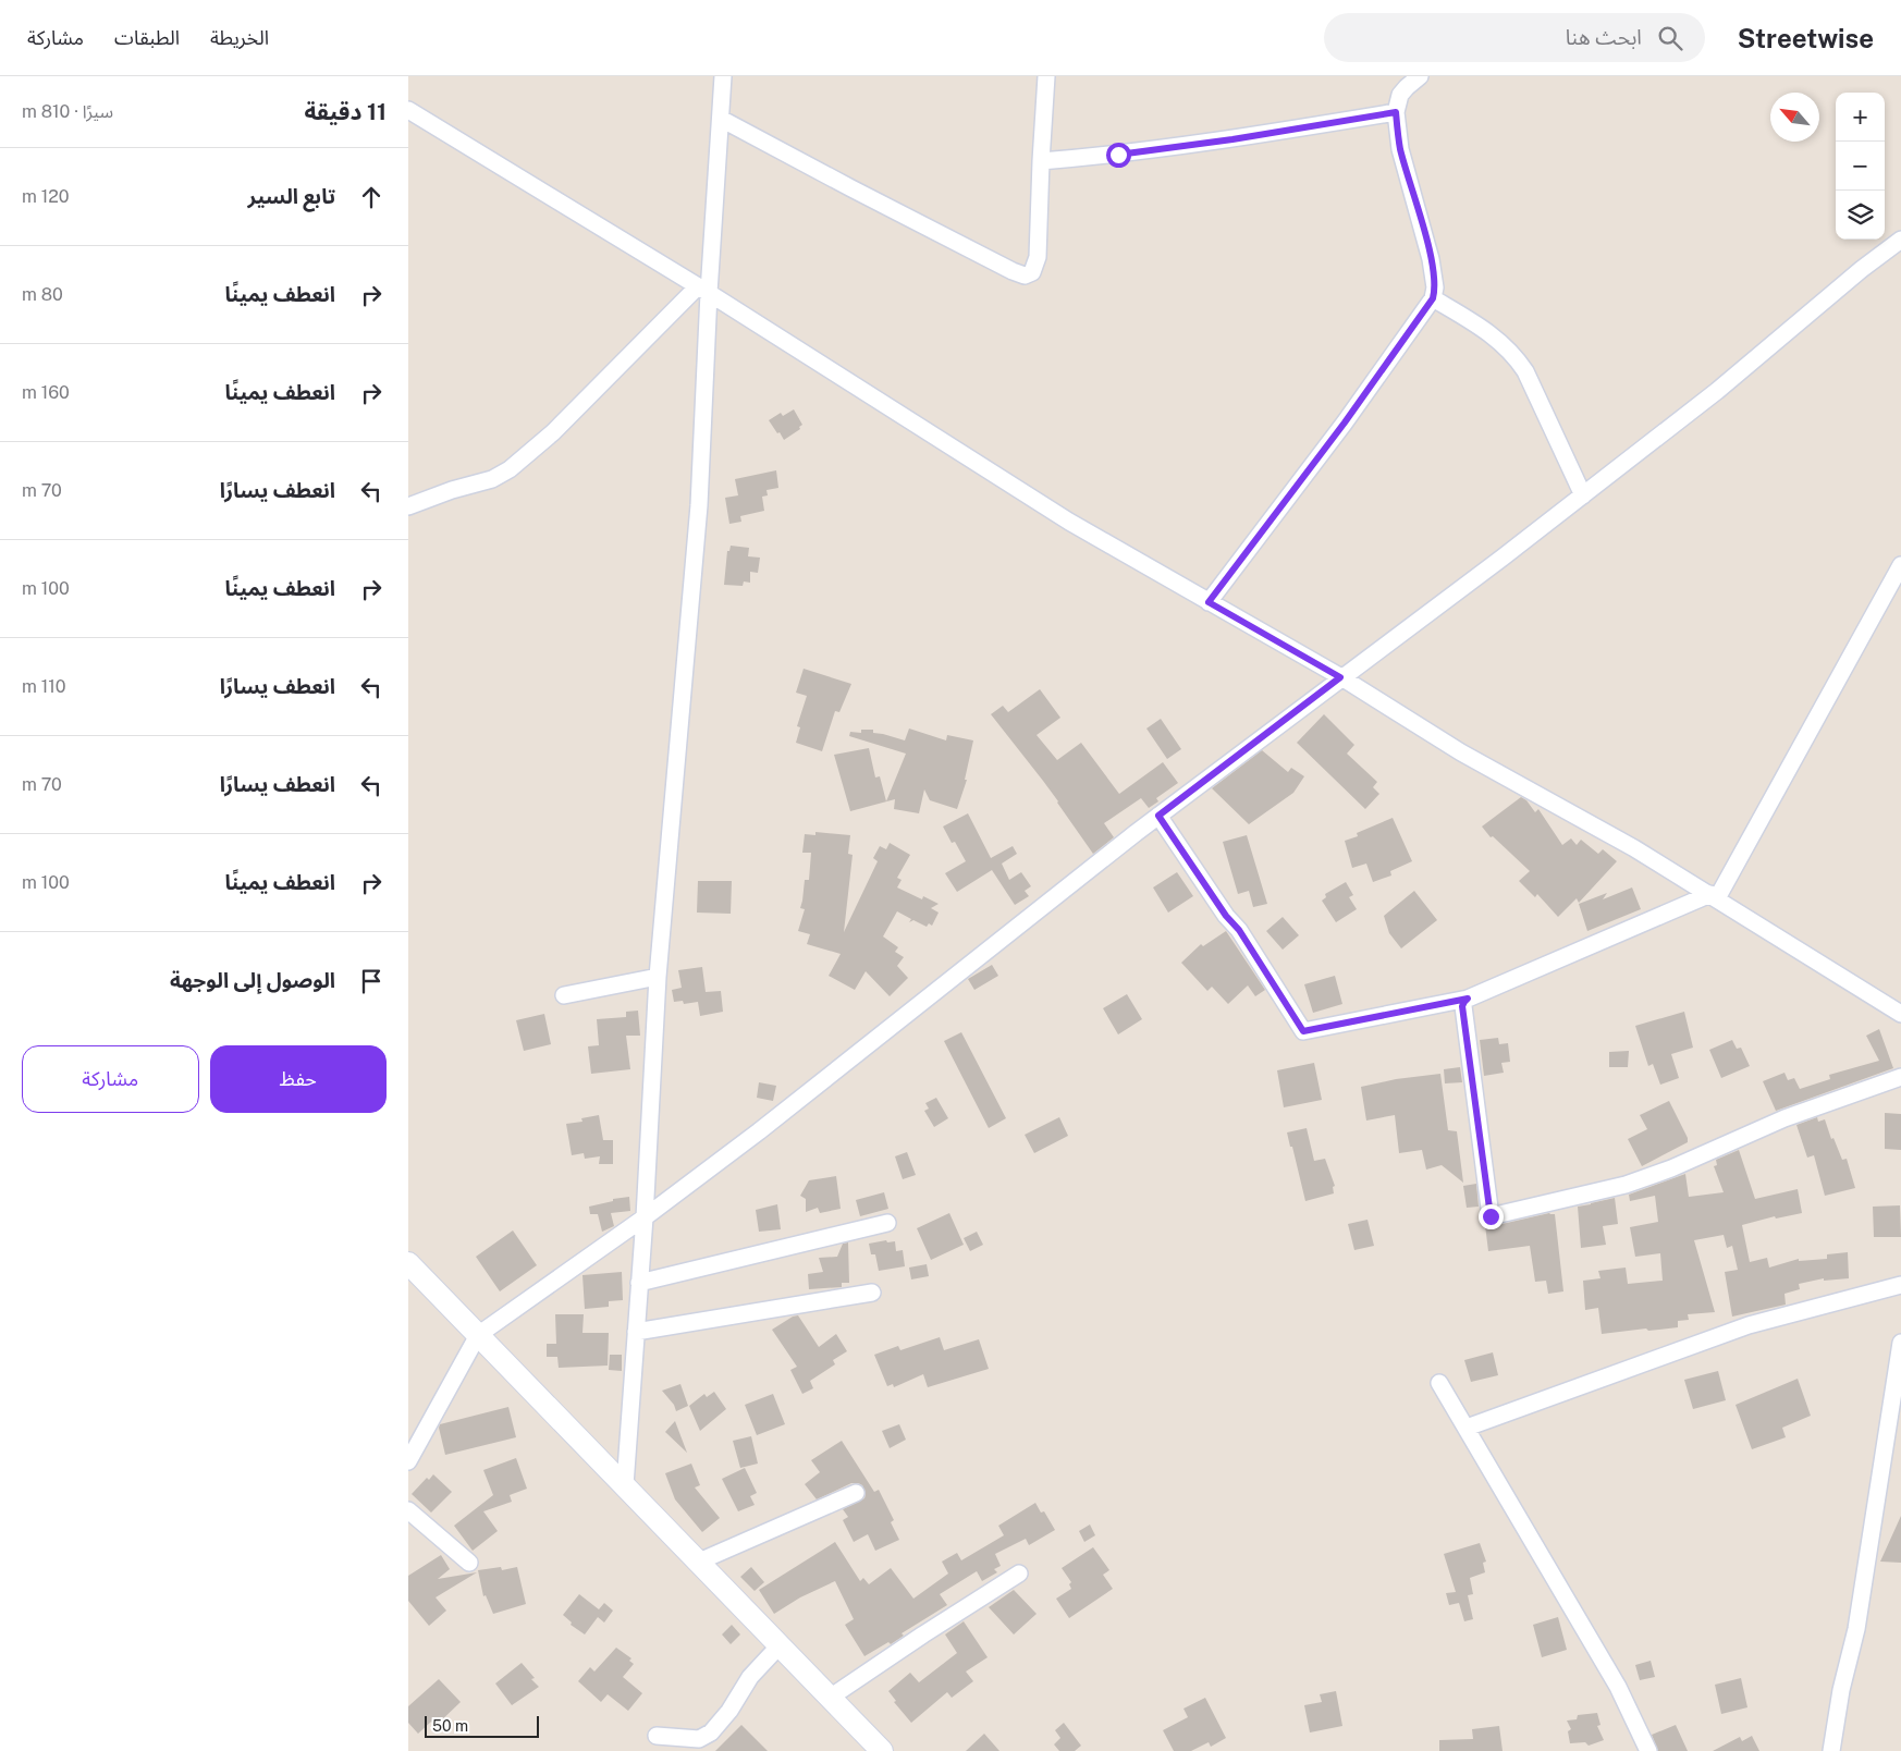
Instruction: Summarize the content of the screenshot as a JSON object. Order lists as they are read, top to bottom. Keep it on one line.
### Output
{"scale_bar":"50 m","north":"top left","page":{"header":"Streetwise","search":"ابحث هنا","nav":["الخريطة","الطبقات","مشاركة"],"heading":["11 دقيقة","سيرًا · 810 m"],"map_buttons":["+","−"],"list":[["تابع السير","120 m"],["انعطف يمينًا","80 m"],["انعطف يمينًا","160 m"],["انعطف يسارًا","70 m"],["انعطف يمينًا","100 m"],["انعطف يسارًا","110 m"],["انعطف يسارًا","70 m"],["انعطف يمينًا","100 m"],"الوصول إلى الوجهة"],"buttons":["حفظ","مشاركة"],"scale":"50 m"}}
